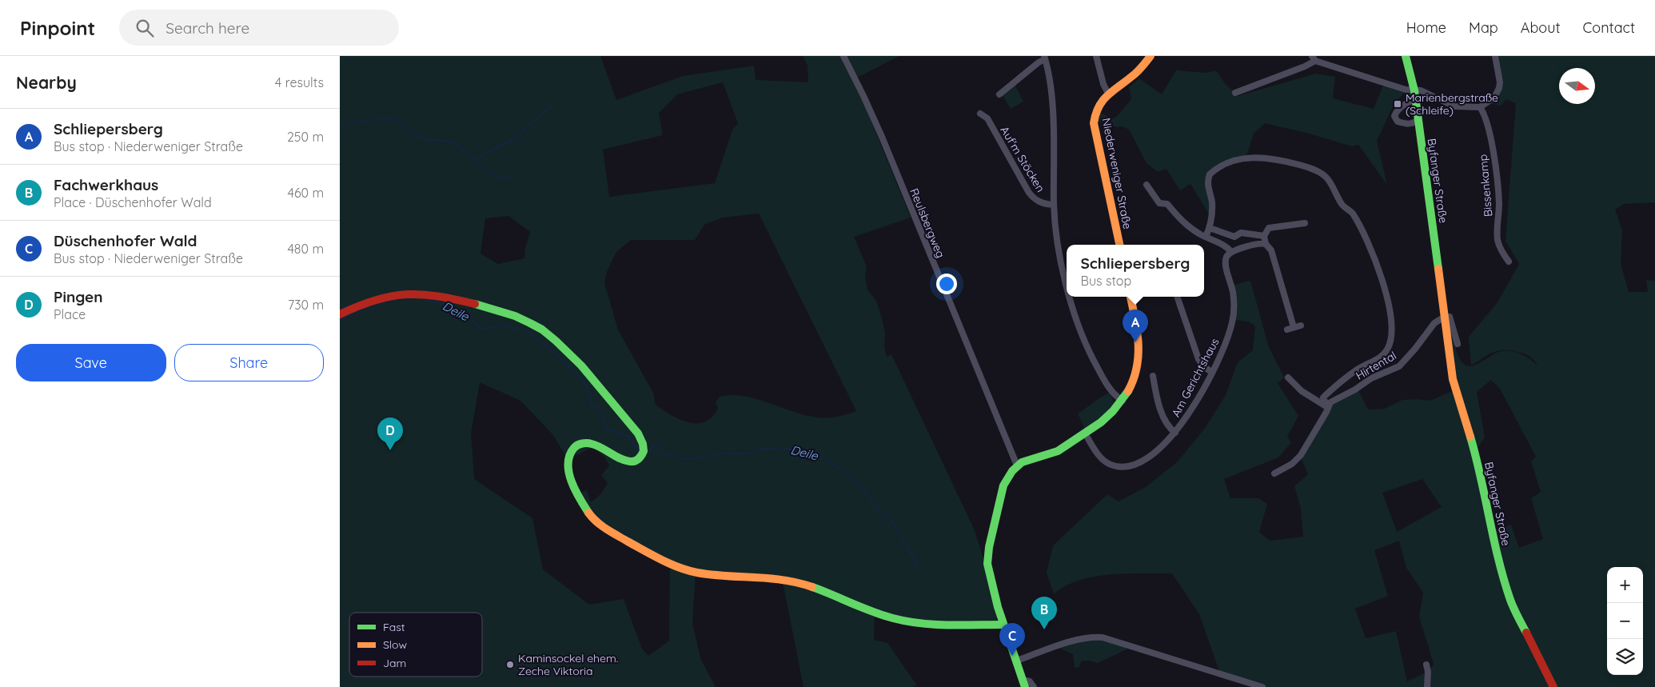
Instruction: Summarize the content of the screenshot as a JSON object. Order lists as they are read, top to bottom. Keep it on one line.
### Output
{"streets":{"street":["Auf'm Stöcken","Niederweniger Straße","Byfanger Straße","Bissenkamp","Reulsbergweg","Hirtental","Am Gerichtshaus"]},"crossings":[["Byfanger Straße","Hirtental"]],"water":["Deile"],"places":{"transit":["Marienbergstraße (Schleife)"],"other":["Kaminsockel ehem. Zeche Viktoria"]},"legend":["Fast","Slow","Jam"],"north":"right","page":{"header":"Pinpoint","search":"Search here","nav":["Home","Map","About","Contact"],"heading":["Nearby","4 results"],"list":[{"mark":"A","name":"Schliepersberg","note":"Bus stop · Niederweniger Straße","value":"250 m"},{"mark":"B","name":"Fachwerkhaus","note":"Place · Düschenhofer Wald","value":"460 m"},{"mark":"C","name":"Düschenhofer Wald","note":"Bus stop · Niederweniger Straße","value":"480 m"},{"mark":"D","name":"Pingen","note":"Place","value":"730 m"}],"popup":["Schliepersberg","Bus stop"],"pins":["A","D","B","C"],"buttons":["Save","Share"],"map_buttons":["+","−"]}}
